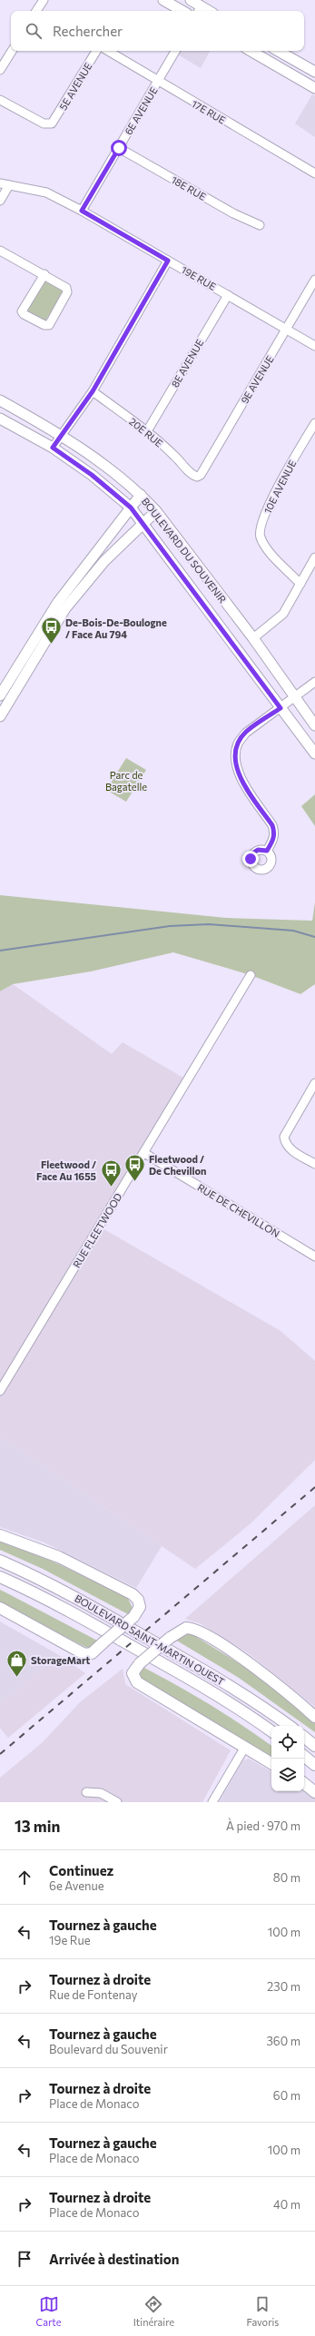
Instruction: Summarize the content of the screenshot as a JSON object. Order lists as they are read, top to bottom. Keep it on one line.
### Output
{"streets":{"main road":["BOULEVARD SAINT-MARTIN OUEST"],"street":["5E AVENUE","6E AVENUE","17E RUE","18E RUE","19E RUE","8E AVENUE","9E AVENUE","20E RUE","10E AVENUE","BOULEVARD DU SOUVENIR","RUE DE CHEVILLON","RUE FLEETWOOD"]},"crossings":[["6E AVENUE","17E RUE"],["6E AVENUE","18E RUE"],["6E AVENUE","19E RUE"],["19E RUE","8E AVENUE"],["19E RUE","9E AVENUE"],["8E AVENUE","20E RUE"],["9E AVENUE","20E RUE"],["RUE DE CHEVILLON","RUE FLEETWOOD"]],"parks":["Parc de Bagatelle"],"places":{"bus stop":["De-Bois-De-Boulogne / Face Au 794","Fleetwood / De Chevillon","Fleetwood / Face Au 1655"],"shop":["StorageMart"]},"page":{"search":"Rechercher","heading":["13 min","À pied · 970 m"],"list":[["Continuez","6e Avenue","80 m"],["Tournez à gauche","19e Rue","100 m"],["Tournez à droite","Rue de Fontenay","230 m"],["Tournez à gauche","Boulevard du Souvenir","360 m"],["Tournez à droite","Place de Monaco","60 m"],["Tournez à gauche","Place de Monaco","100 m"],["Tournez à droite","Place de Monaco","40 m"],"Arrivée à destination"],"nav":["Carte","Itinéraire","Favoris"]}}
